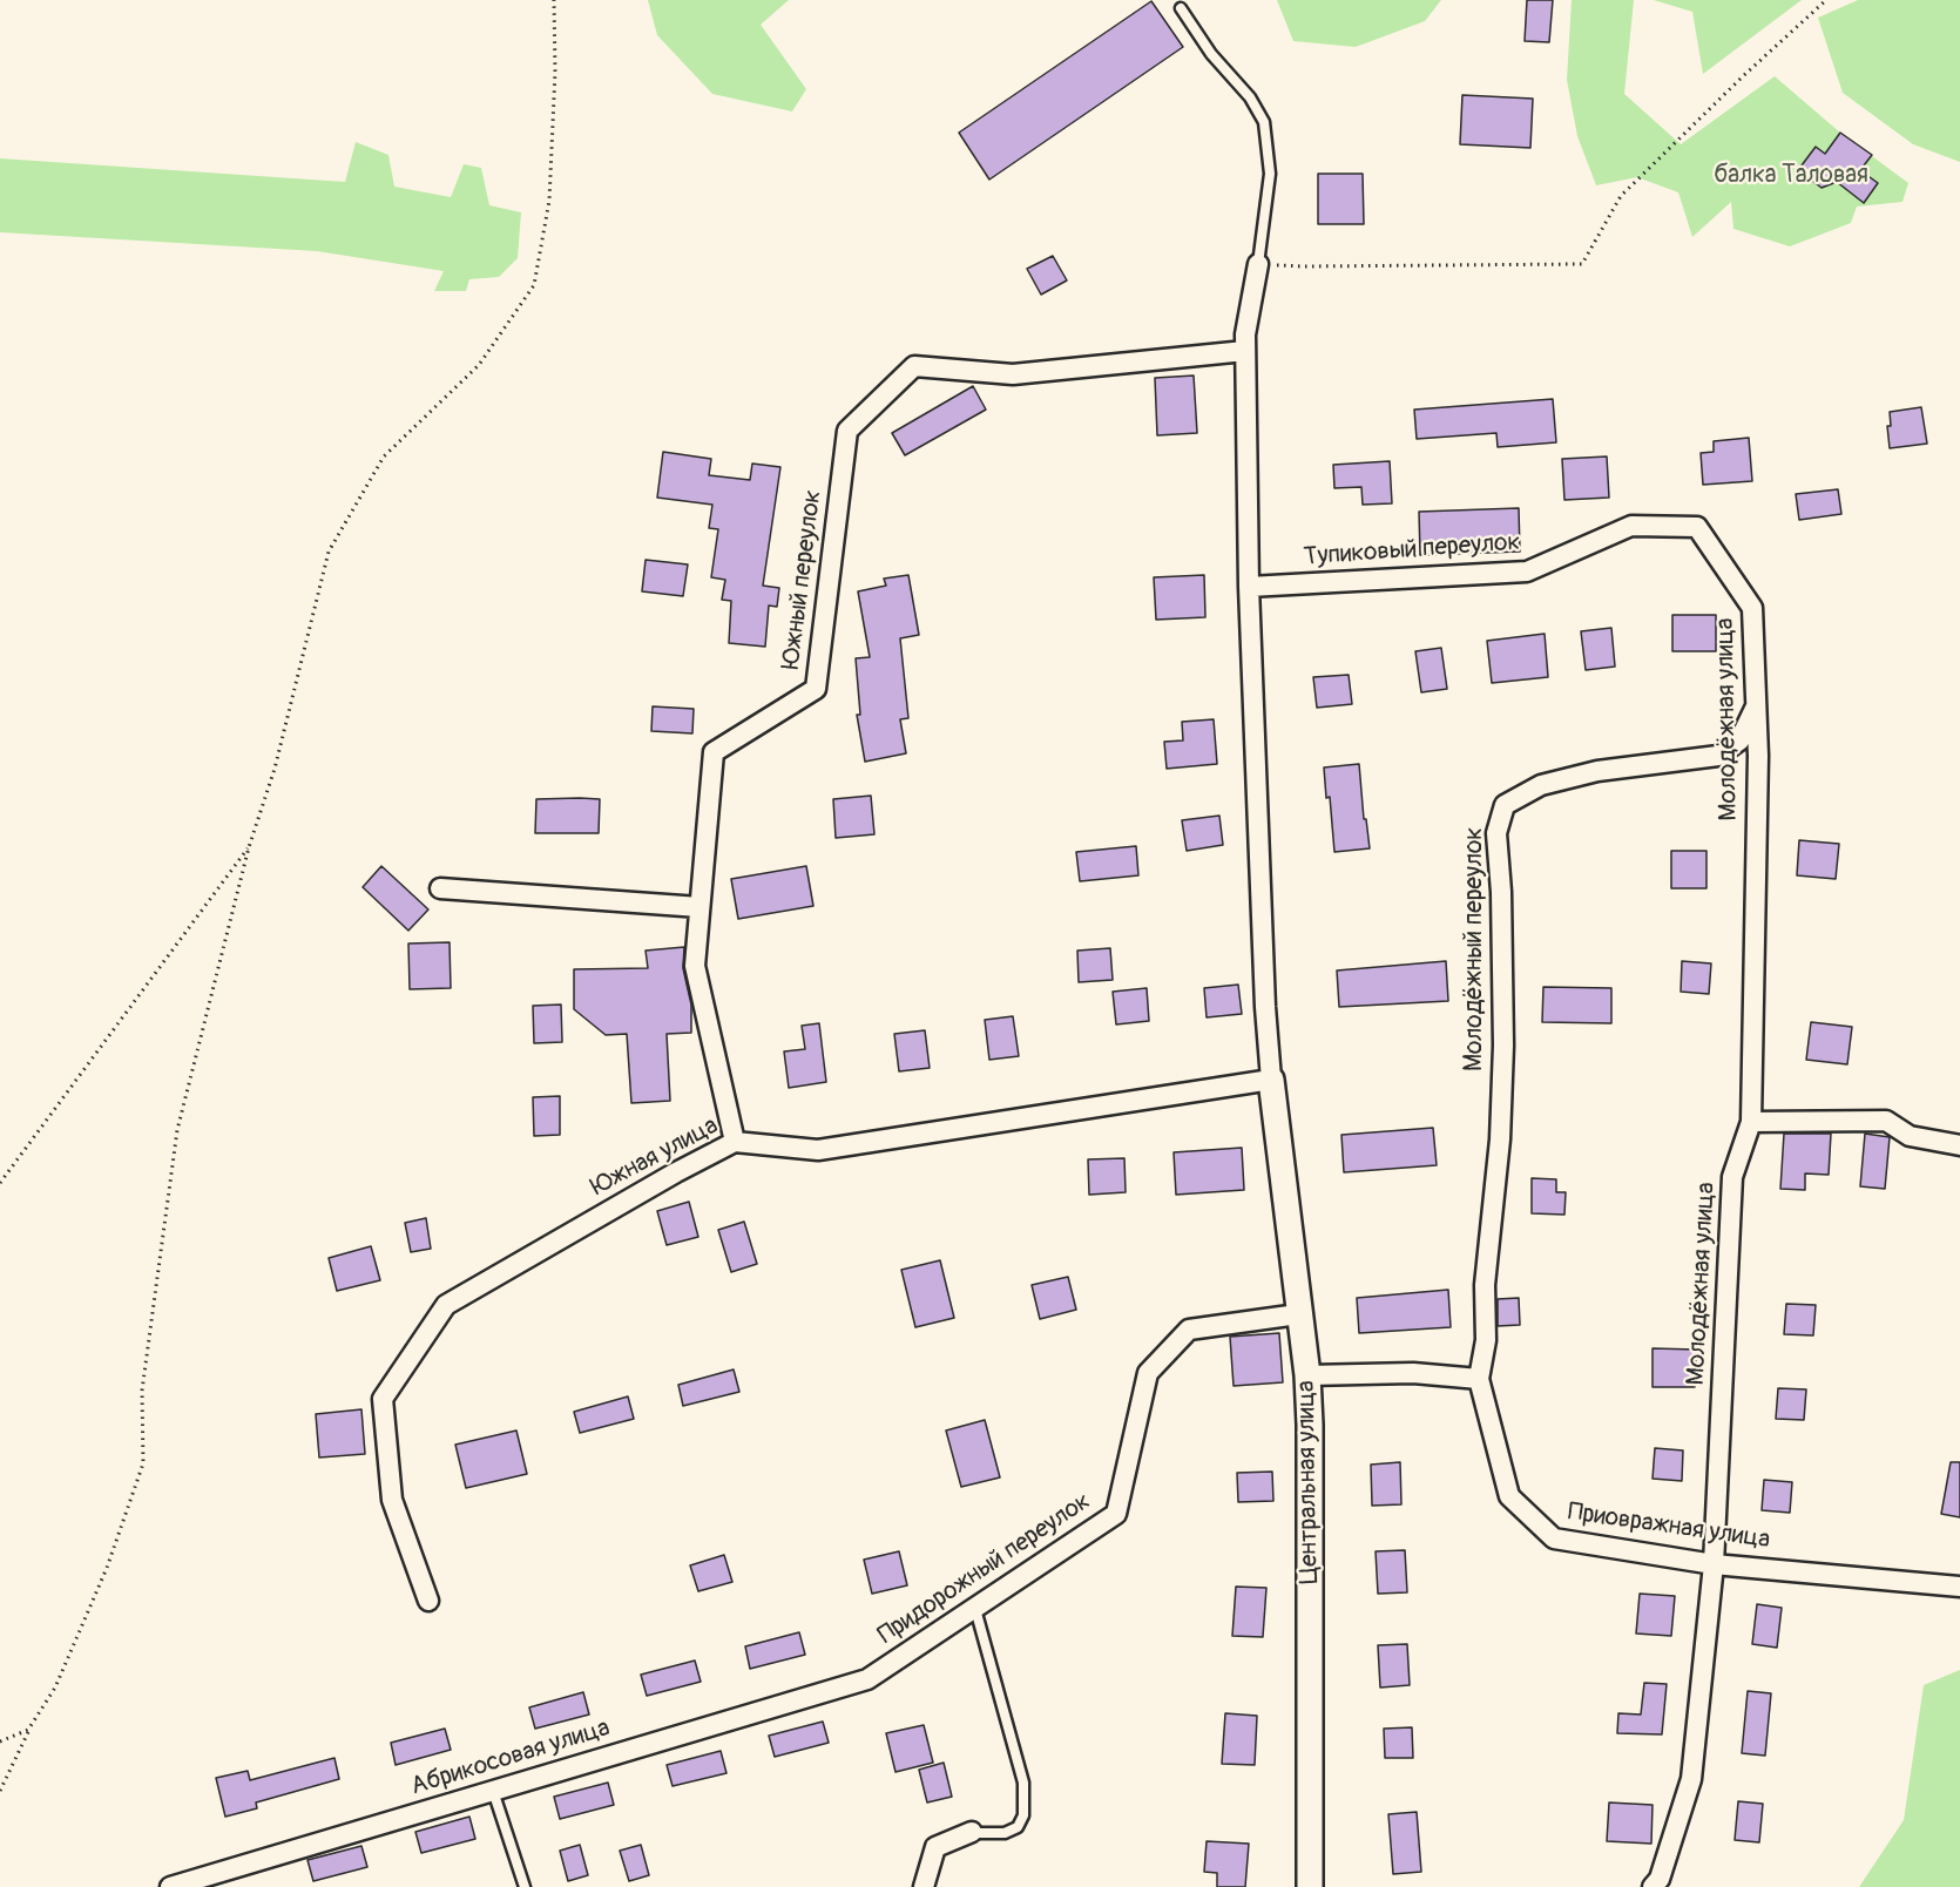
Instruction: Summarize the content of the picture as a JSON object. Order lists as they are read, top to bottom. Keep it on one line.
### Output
{"streets":{"street":["Тупиковый переулок","Южный переулок","Молодёжная улица","Молодёжный переулок","Южная улица","Центральная улица","Приовражная улица","Придорожный переулок","Абрикосовая улица"]},"crossings":[["Тупиковый переулок","Молодёжная улица"],["Южный переулок","Южная улица"],["Молодёжная улица","Молодёжный переулок"],["Молодёжная улица","Приовражная улица"],["Молодёжный переулок","Приовражная улица"],["Южная улица","Центральная улица"],["Центральная улица","Придорожный переулок"],["Придорожный переулок","Абрикосовая улица"]],"parks":["балка Таловая"]}
